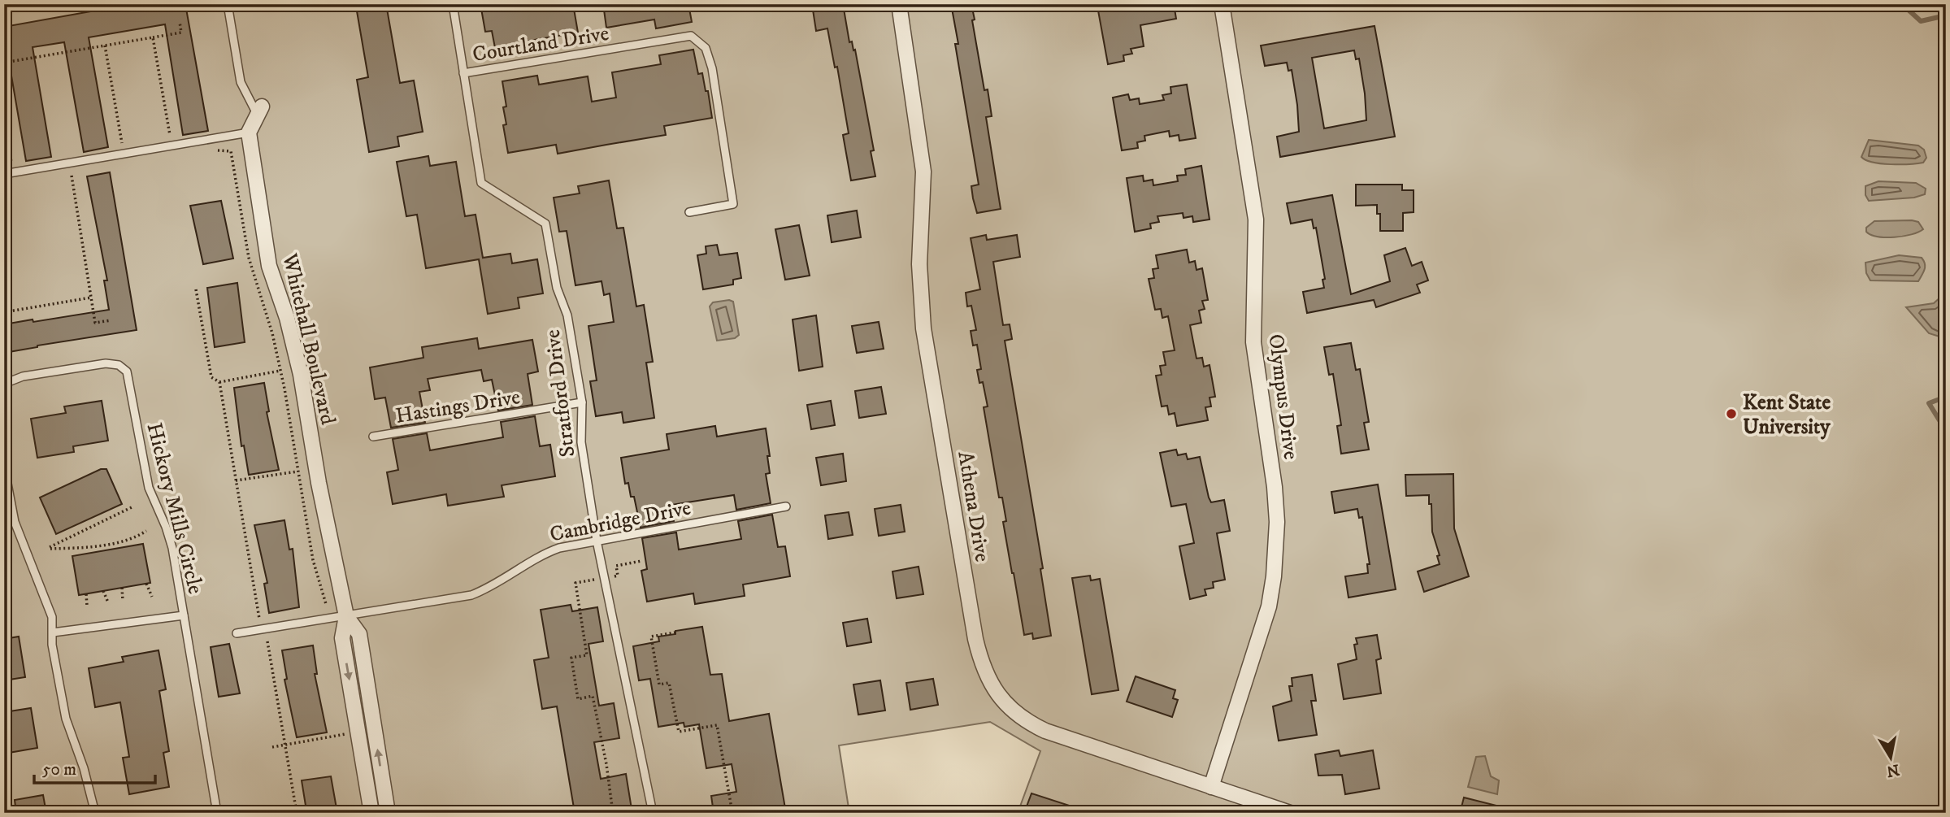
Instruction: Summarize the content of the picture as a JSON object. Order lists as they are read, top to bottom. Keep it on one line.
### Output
{"streets":{"street":["Whitehall Boulevard","Olympus Drive","Athena Drive"],"lane":["Courtland Drive","Stratford Drive","Hastings Drive","Hickory Mills Circle","Cambridge Drive"]},"crossings":[["Courtland Drive","Stratford Drive"],["Whitehall Boulevard","Cambridge Drive"],["Stratford Drive","Hastings Drive"],["Stratford Drive","Cambridge Drive"],["Olympus Drive","Athena Drive"]],"places":["Kent State University"],"scale_bar":"50 m","north":"bottom"}
